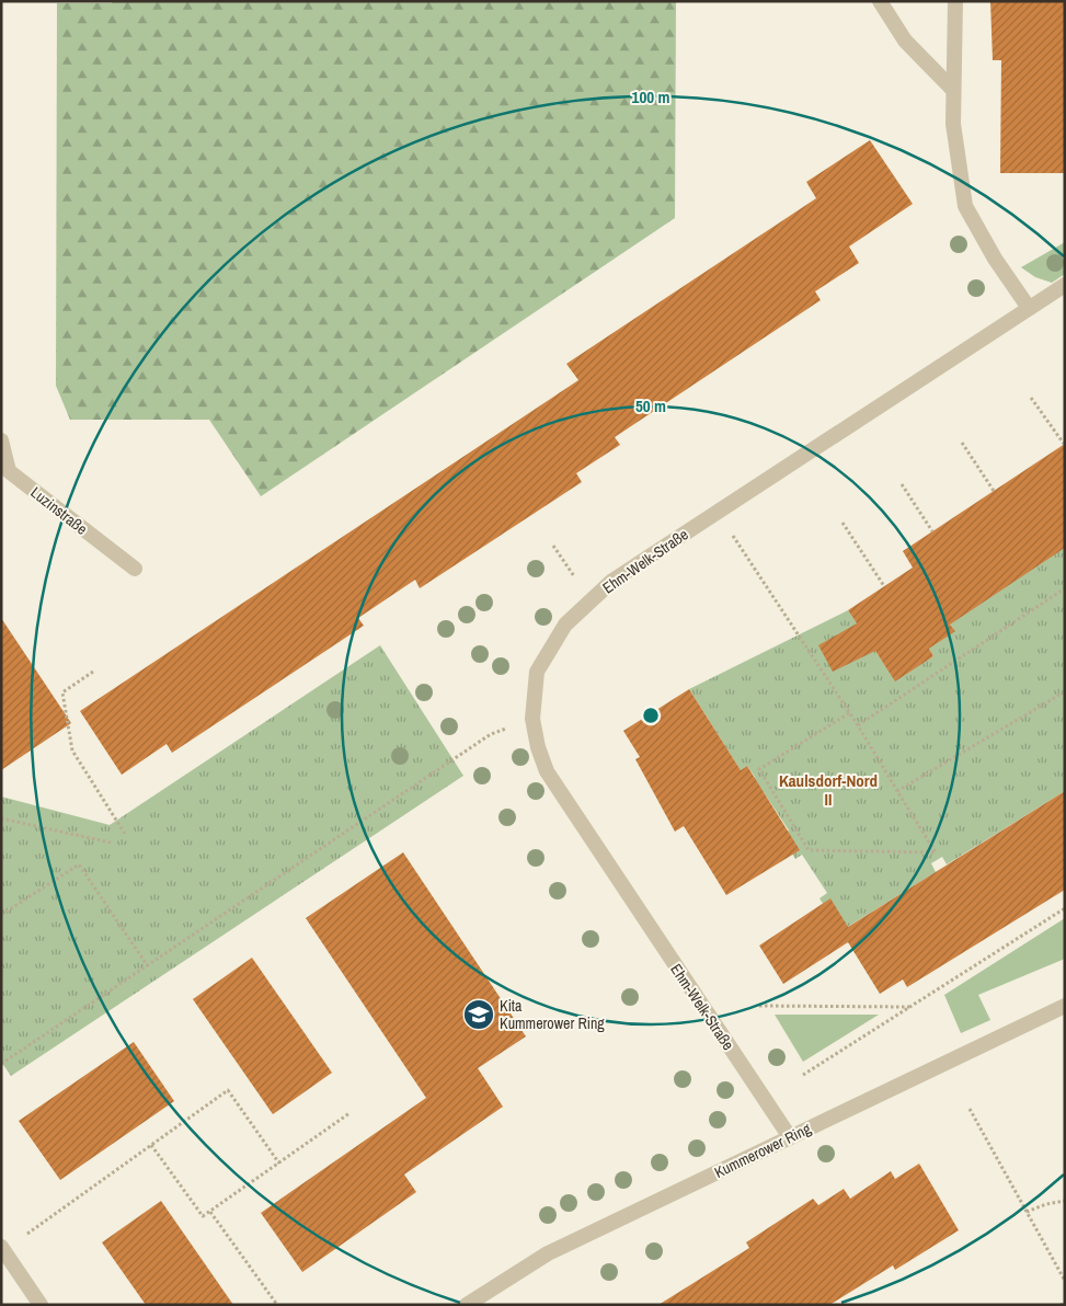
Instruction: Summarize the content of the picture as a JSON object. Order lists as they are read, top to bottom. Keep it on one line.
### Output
{"streets":{"street":["Luzinstraße","Ehm-Welk-Straße","Kummerower Ring"]},"crossings":[["Ehm-Welk-Straße","Kummerower Ring"]],"districts":["Kaulsdorf-Nord II"],"places":{"school or university":["Kita Kummerower Ring"]},"rings":["100 m","50 m"]}
